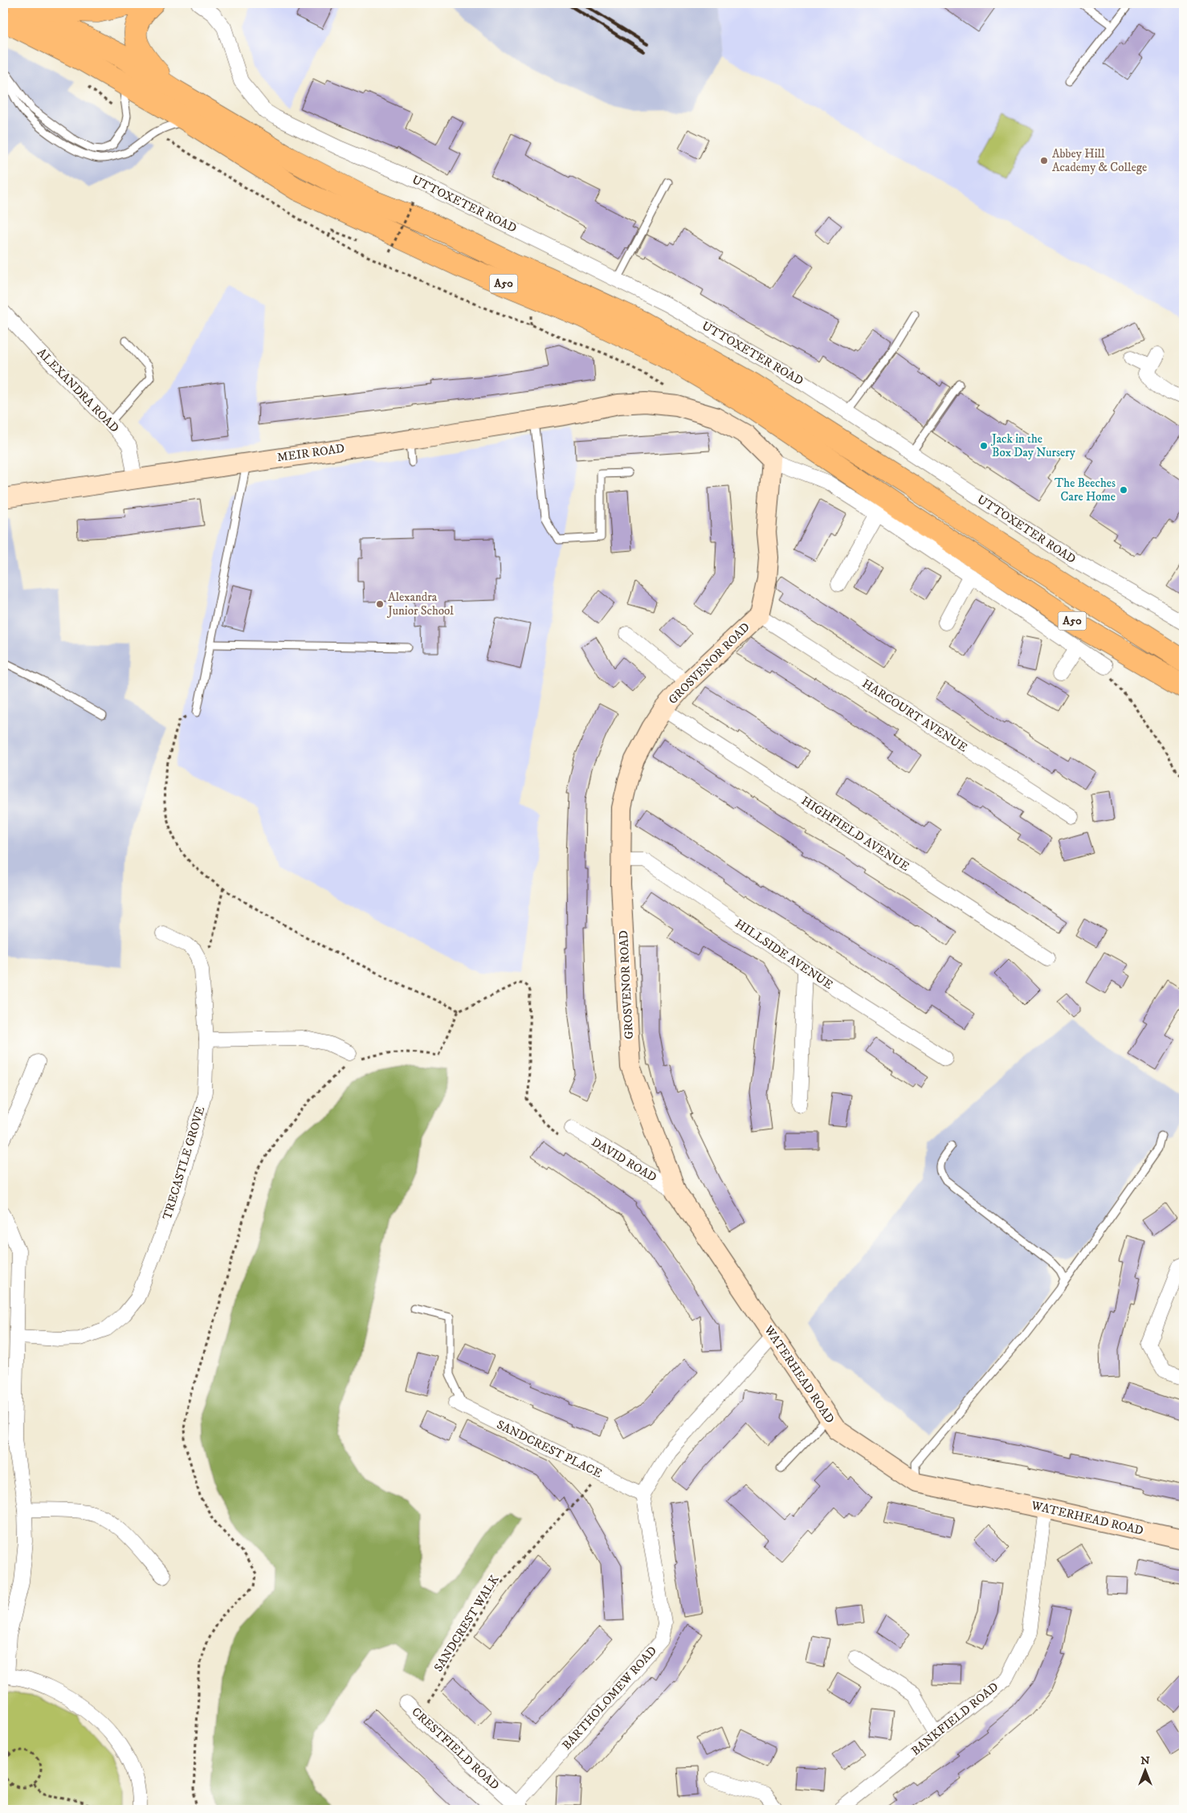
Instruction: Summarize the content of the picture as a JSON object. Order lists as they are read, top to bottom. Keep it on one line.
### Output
{"streets":{"highway":["A50"],"street":["UTTOXETER ROAD","ALEXANDRA ROAD","MEIR ROAD","GROSVENOR ROAD","HARCOURT AVENUE","HIGHFIELD AVENUE","HILLSIDE AVENUE","DAVID ROAD","TRECASTLE GROVE","WATERHEAD ROAD","SANDCREST PLACE","BARTHOLOMEW ROAD","BANKFIELD ROAD","CRESTFIELD ROAD"],"path":["SANDCREST WALK"]},"crossings":[["ALEXANDRA ROAD","MEIR ROAD"],["GROSVENOR ROAD","HARCOURT AVENUE"],["GROSVENOR ROAD","HIGHFIELD AVENUE"],["GROSVENOR ROAD","HILLSIDE AVENUE"],["GROSVENOR ROAD","DAVID ROAD"],["GROSVENOR ROAD","WATERHEAD ROAD"],["DAVID ROAD","WATERHEAD ROAD"],["WATERHEAD ROAD","BANKFIELD ROAD"],["SANDCREST PLACE","SANDCREST WALK"],["SANDCREST PLACE","BARTHOLOMEW ROAD"],["SANDCREST WALK","CRESTFIELD ROAD"],["BARTHOLOMEW ROAD","CRESTFIELD ROAD"]],"places":["Abbey Hill Academy & College","Jack in the Box Day Nursery","The Beeches Care Home","Alexandra Junior School"],"north":"top"}
